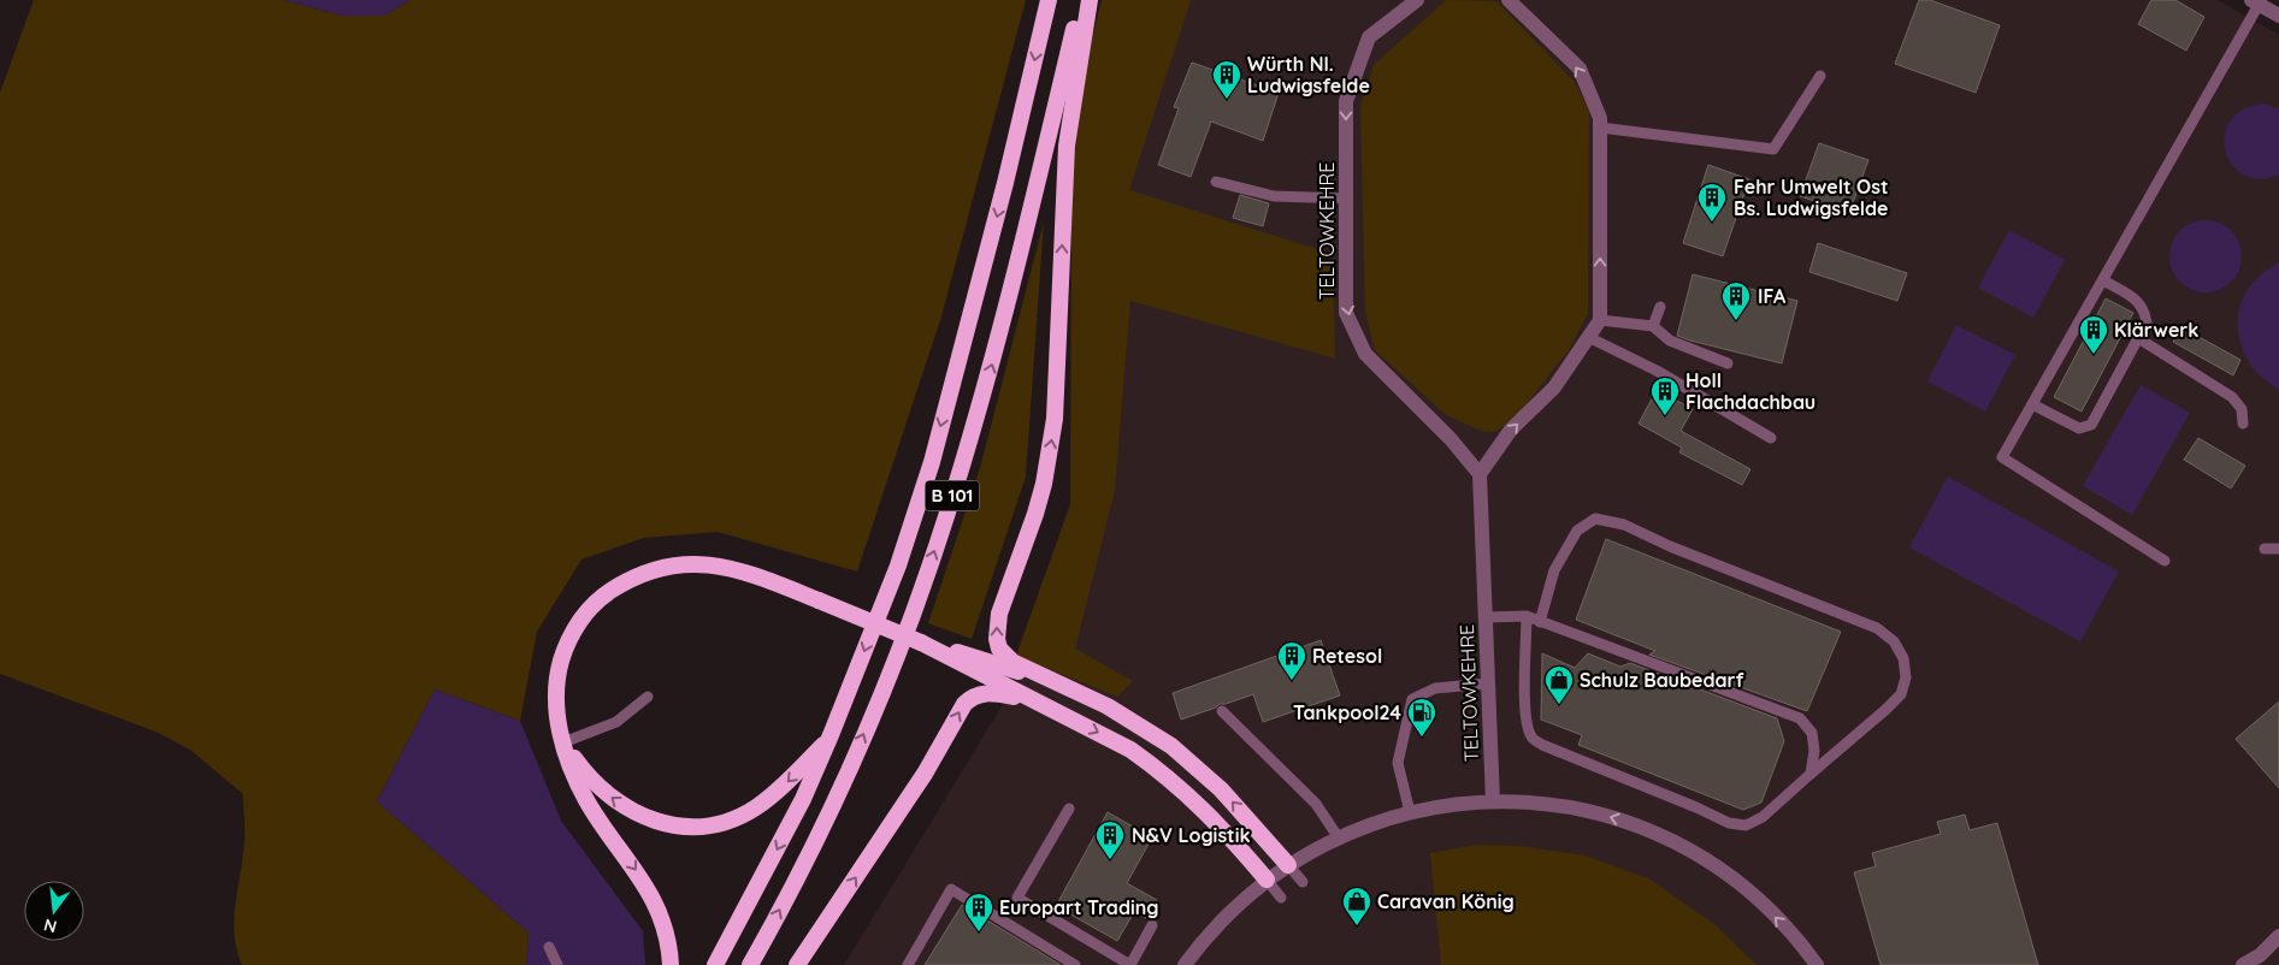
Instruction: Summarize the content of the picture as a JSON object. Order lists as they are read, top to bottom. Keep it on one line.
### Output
{"streets":{"highway":["B 101"],"street":["TELTOWKEHRE"]},"one_way":["TELTOWKEHRE"],"places":{"building":["Würth Nl. Ludwigsfelde","Fehr Umwelt Ost Bs. Ludwigsfelde","IFA","Klärwerk","Holl Flachdachbau","Retesol","N&V Logistik","Europart Trading"],"shop":["Schulz Baubedarf","Caravan König"],"fuel station":["Tankpool24"]},"north":"bottom"}
